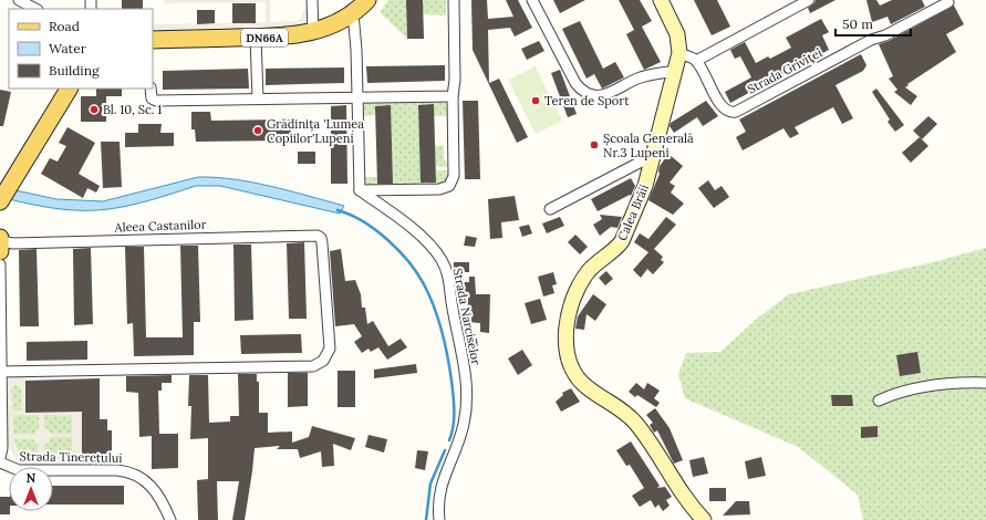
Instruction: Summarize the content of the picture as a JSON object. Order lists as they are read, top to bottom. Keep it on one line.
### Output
{"streets":{"main road":["DN66A","Calea Brăii"],"street":["Strada Griviţei","Aleea Castanilor","Strada Narciselor","Strada Tineretului"]},"places":["Teren de Sport","Bl. 10, Sc. 1","Grădinița 'Lumea Copiilor'Lupeni","Școala Generală Nr.3 Lupeni"],"legend":["Road","Water","Building"],"scale_bar":"50 m","north":"top"}
